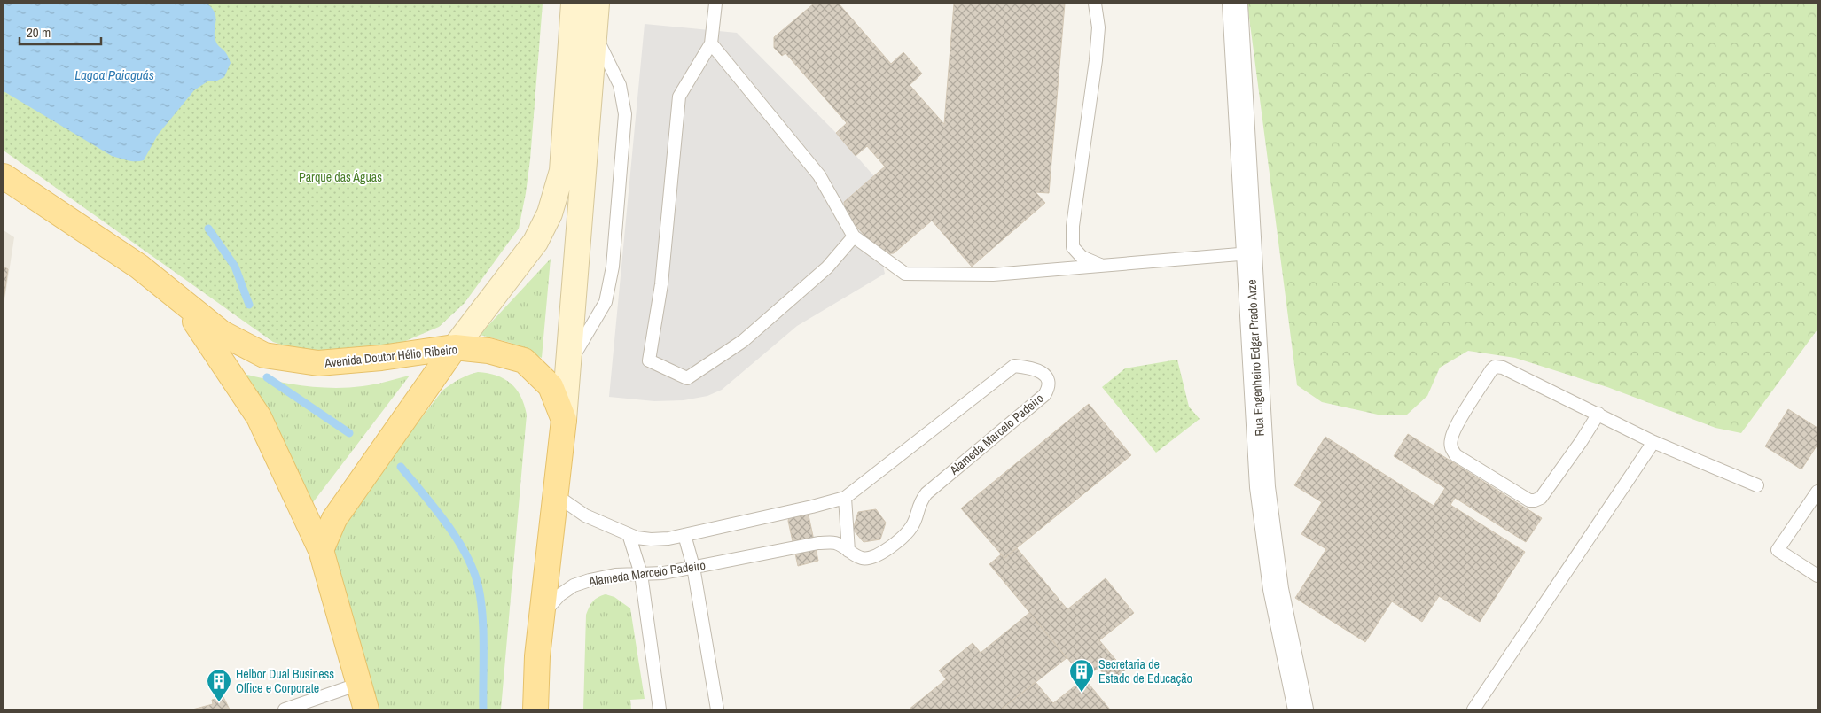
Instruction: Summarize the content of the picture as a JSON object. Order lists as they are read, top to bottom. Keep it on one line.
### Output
{"streets":{"main road":["Avenida Doutor Hélio Ribeiro"],"street":["Rua Engenheiro Edgar Prado Arze"],"lane":["Alameda Marcelo Padeiro"]},"crossings":[["Avenida Doutor Hélio Ribeiro","Alameda Marcelo Padeiro"]],"water":["Lagoa Paiaguás"],"parks":["Parque das Águas"],"places":{"building":["Secretaria de Estado de Educação","Helbor Dual Business Office e Corporate"]},"scale_bar":"20 m"}
